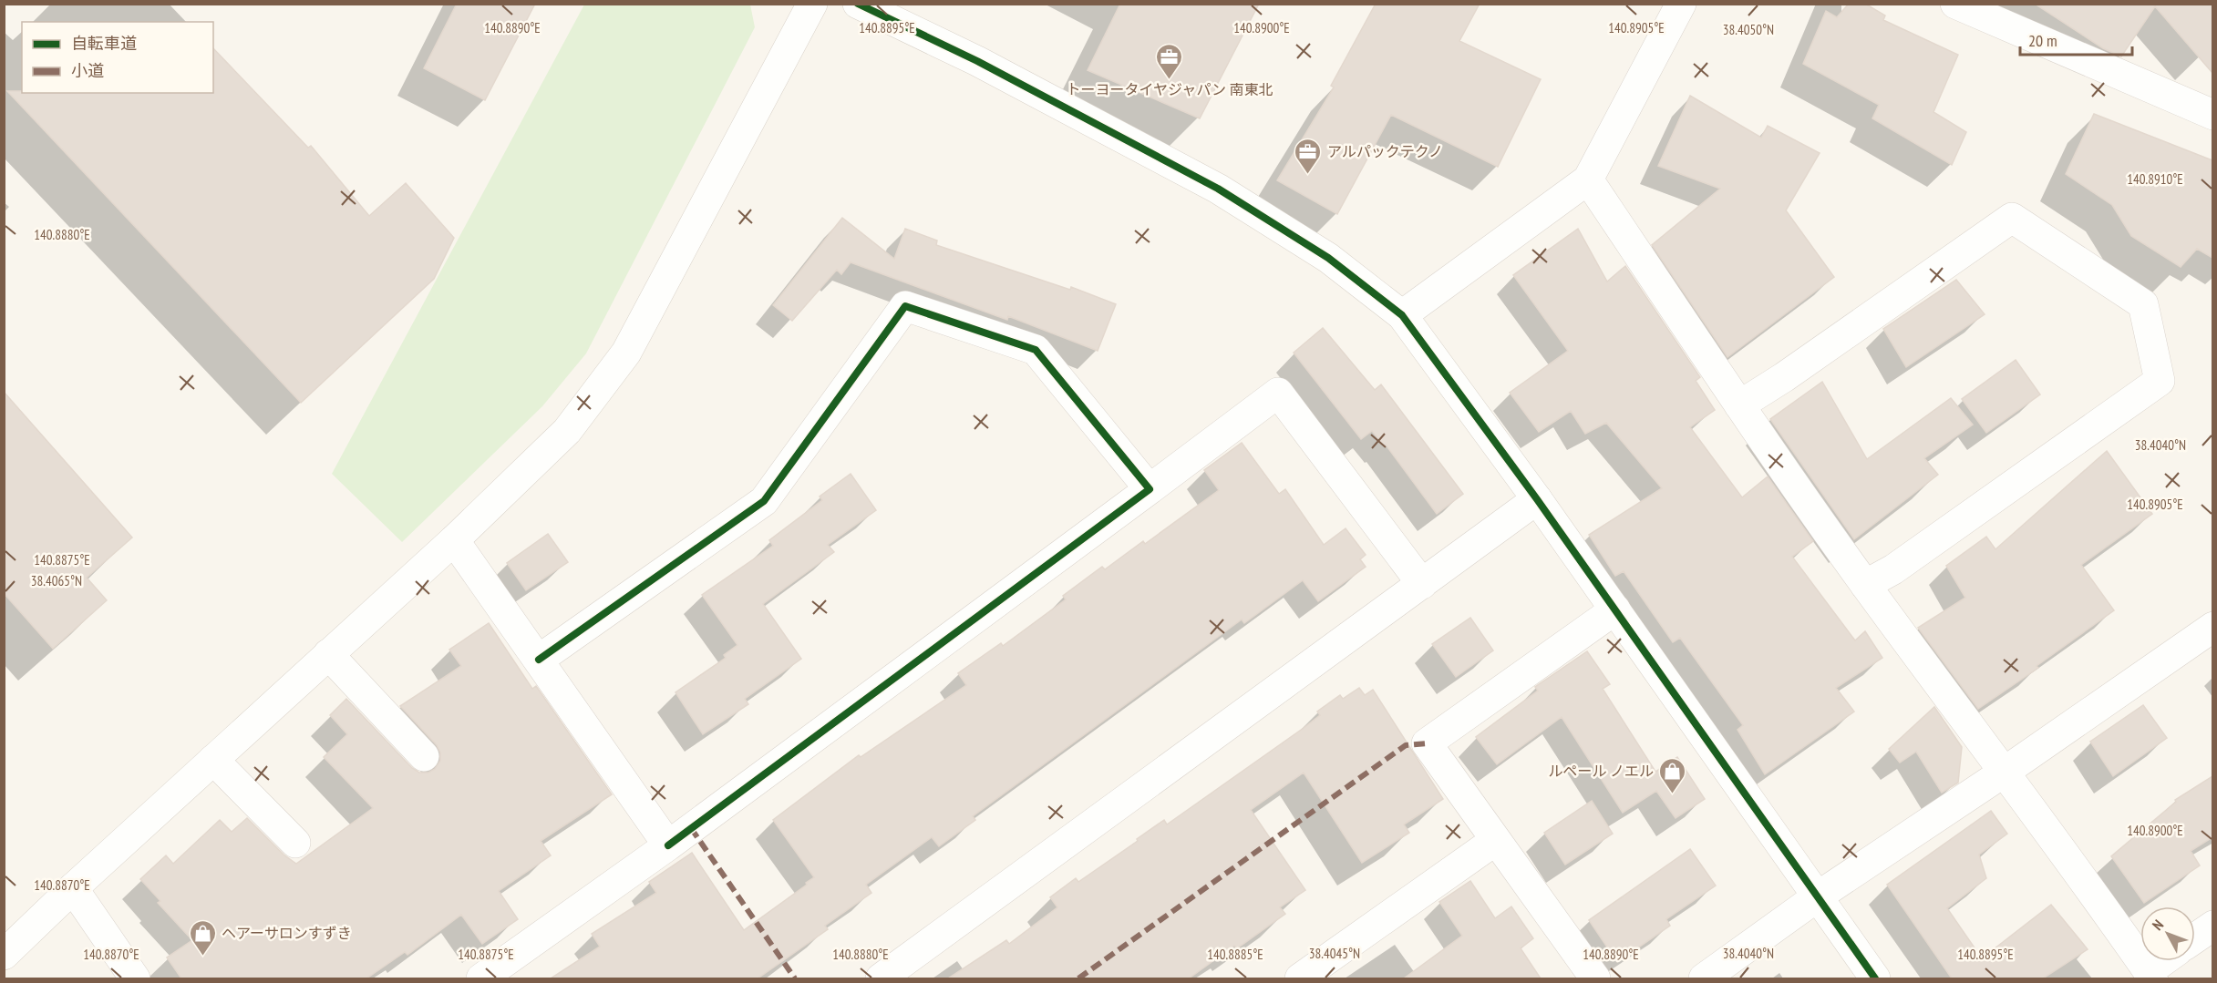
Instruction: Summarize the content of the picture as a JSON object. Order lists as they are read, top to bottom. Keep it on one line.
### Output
{"places":{"office":["トーヨータイヤジャパン 南東北","アルパックテクノ"],"shop":["ルペール ノエル","ヘアーサロンすずき"]},"legend":["自転車道","小道"],"scale_bar":"20 m","north":"top left","coordinates":["140.8900°E","140.8890°E","140.8895°E","140.8905°E","38.4050°N","140.8910°E","140.8880°E","38.4040°N","140.8875°E","38.4065°N","140.8870°E","38.4045°N","140.8885°E"]}
